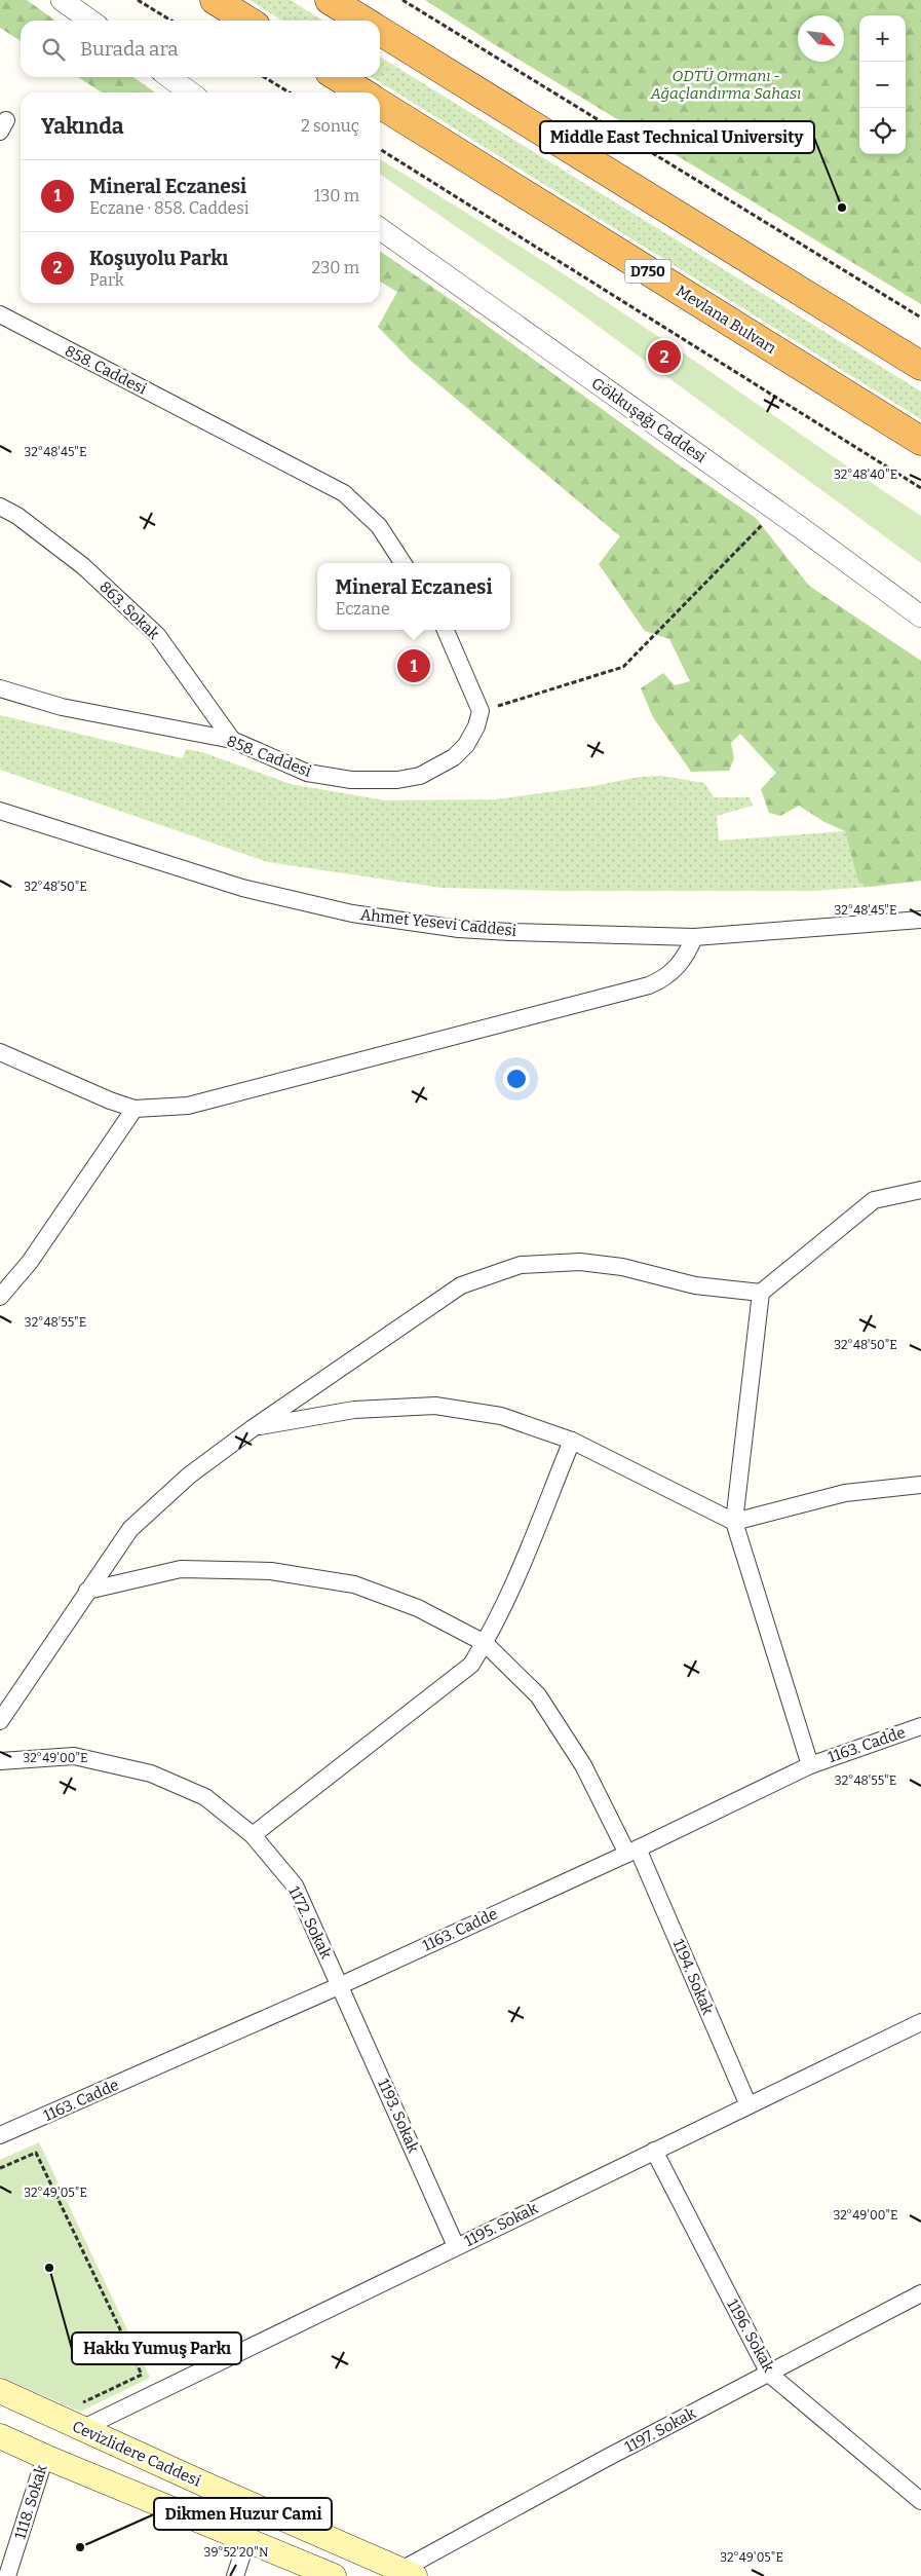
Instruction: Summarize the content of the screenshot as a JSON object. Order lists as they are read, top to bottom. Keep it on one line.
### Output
{"streets":{"highway":["D750","Mevlana Bulvarı"],"main road":["Cevizlidere Caddesi"],"street":["858. Caddesi","Gökkuşağı Caddesi","863. Sokak","Ahmet Yesevi Caddesi","1163. Cadde","1172. Sokak","1194. Sokak","1193. Sokak","1195. Sokak","1196. Sokak","1197. Sokak","1118. Sokak"]},"crossings":[["858. Caddesi","863. Sokak"],["1163. Cadde","1172. Sokak"],["1163. Cadde","1194. Sokak"],["1163. Cadde","1193. Sokak"],["1172. Sokak","1193. Sokak"],["1194. Sokak","1195. Sokak"],["1193. Sokak","1195. Sokak"],["1195. Sokak","1196. Sokak"],["1195. Sokak","Cevizlidere Caddesi"],["1196. Sokak","1197. Sokak"],["1197. Sokak","Cevizlidere Caddesi"]],"parks":["ODTÜ Ormanı - Ağaçlandırma Sahası"],"places":["Middle East Technical University","Hakkı Yumuş Parkı","Dikmen Huzur Cami"],"north":"bottom right","page":{"map_buttons":["+","−"],"search":"Burada ara","heading":["Yakında","2 sonuç"],"list":[{"mark":"1","name":"Mineral Eczanesi","note":"Eczane · 858. Caddesi","value":"130 m"},{"mark":"2","name":"Koşuyolu Parkı","note":"Park","value":"230 m"}],"pins":["2","1"],"popup":["Mineral Eczanesi","Eczane"]},"coordinates":["32°48'45\"E","32°48'40\"E","32°48'50\"E","32°48'55\"E","32°49'00\"E","32°49'05\"E","39°52'20\"N"]}
